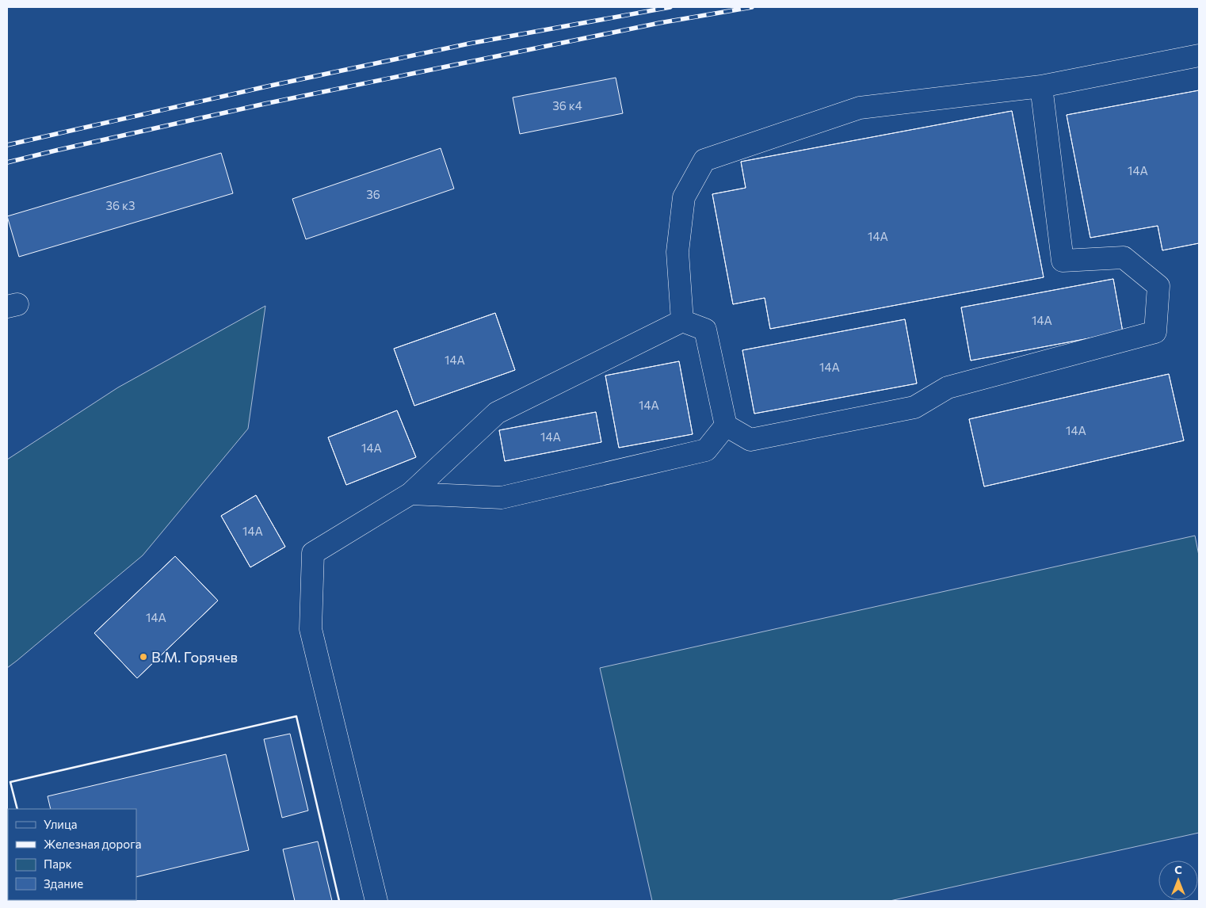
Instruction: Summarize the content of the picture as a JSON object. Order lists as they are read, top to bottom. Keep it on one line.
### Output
{"places":["В.М. Горячев"],"house_numbers":["36 к4","14А","36","36 к3","14А","14А","14А","14А","14А","14А","14А","14А","14А","14А"],"legend":["Улица","Железная дорога","Парк","Здание"],"north":"top"}
